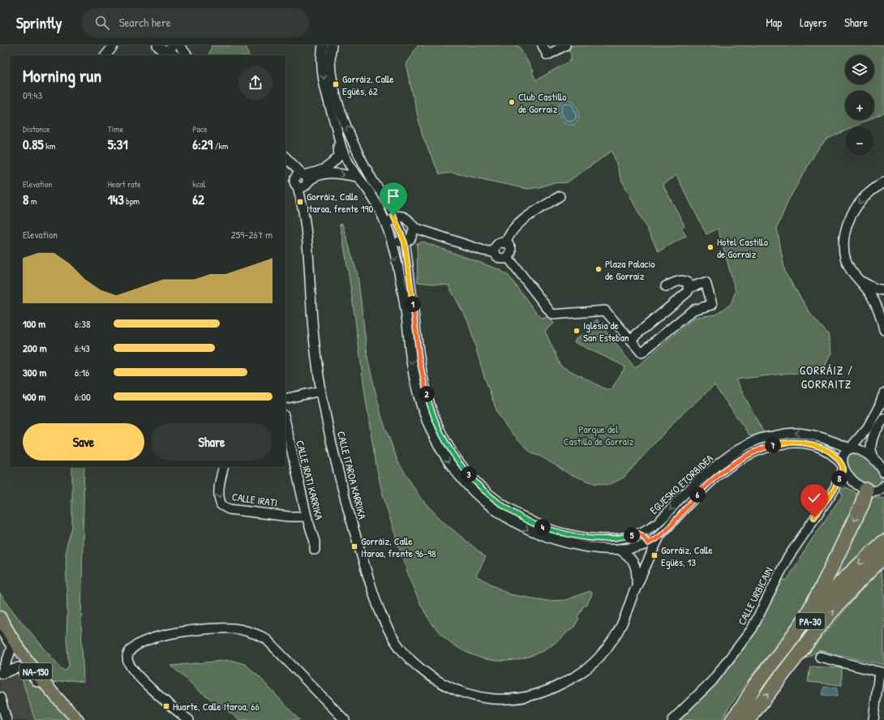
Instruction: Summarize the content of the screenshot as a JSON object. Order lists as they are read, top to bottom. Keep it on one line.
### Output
{"streets":{"highway":["PA-30"],"main road":["NA-150"],"street":["CALLE ITAROA KARRIKA","CALLE IRATI KARRIKA","EGUESKO ETORBIDEA","CALLE IRATI","CALLE URBICAIN"]},"crossings":[["CALLE ITAROA KARRIKA","EGUESKO ETORBIDEA"],["CALLE IRATI KARRIKA","CALLE IRATI"],["EGUESKO ETORBIDEA","CALLE URBICAIN"]],"districts":["GORRÁIZ / GORRAITZ"],"parks":["Parque del Castillo de Gorraiz"],"places":{"transit":["Gorráiz, Calle Egüés, 62","Gorráiz, Calle Itaroa, frente 190","Gorráiz, Calle Itaroa, frente 96-98","Gorráiz, Calle Egüés, 13","Huarte, Calle Itaroa, 66"],"other":["Club Castillo de Gorraiz","Hotel Castillo de Gorraiz","Plaza Palacio de Gorraiz","Iglesia de San Esteban"]},"page":{"header":"Sprintly","search":"Search here","nav":["Map","Layers","Share"],"map_buttons":["+","−"],"heading":["Morning run","09:43"],"stats":[["Distance","0.85 km"],["Time","5:31"],["Pace","6:29 /km"],["Elevation","8 m"],["Heart rate","143 bpm"],["kcal","62"]],"chart":["Elevation","259–267 m"],"pins":["1","2","7","3","8","6","4","5"],"list":[{"name":"100 m","note":"6:38"},{"name":"200 m","note":"6:43"},{"name":"300 m","note":"6:16"},{"name":"400 m","note":"6:00"}],"buttons":["Save","Share"]}}
